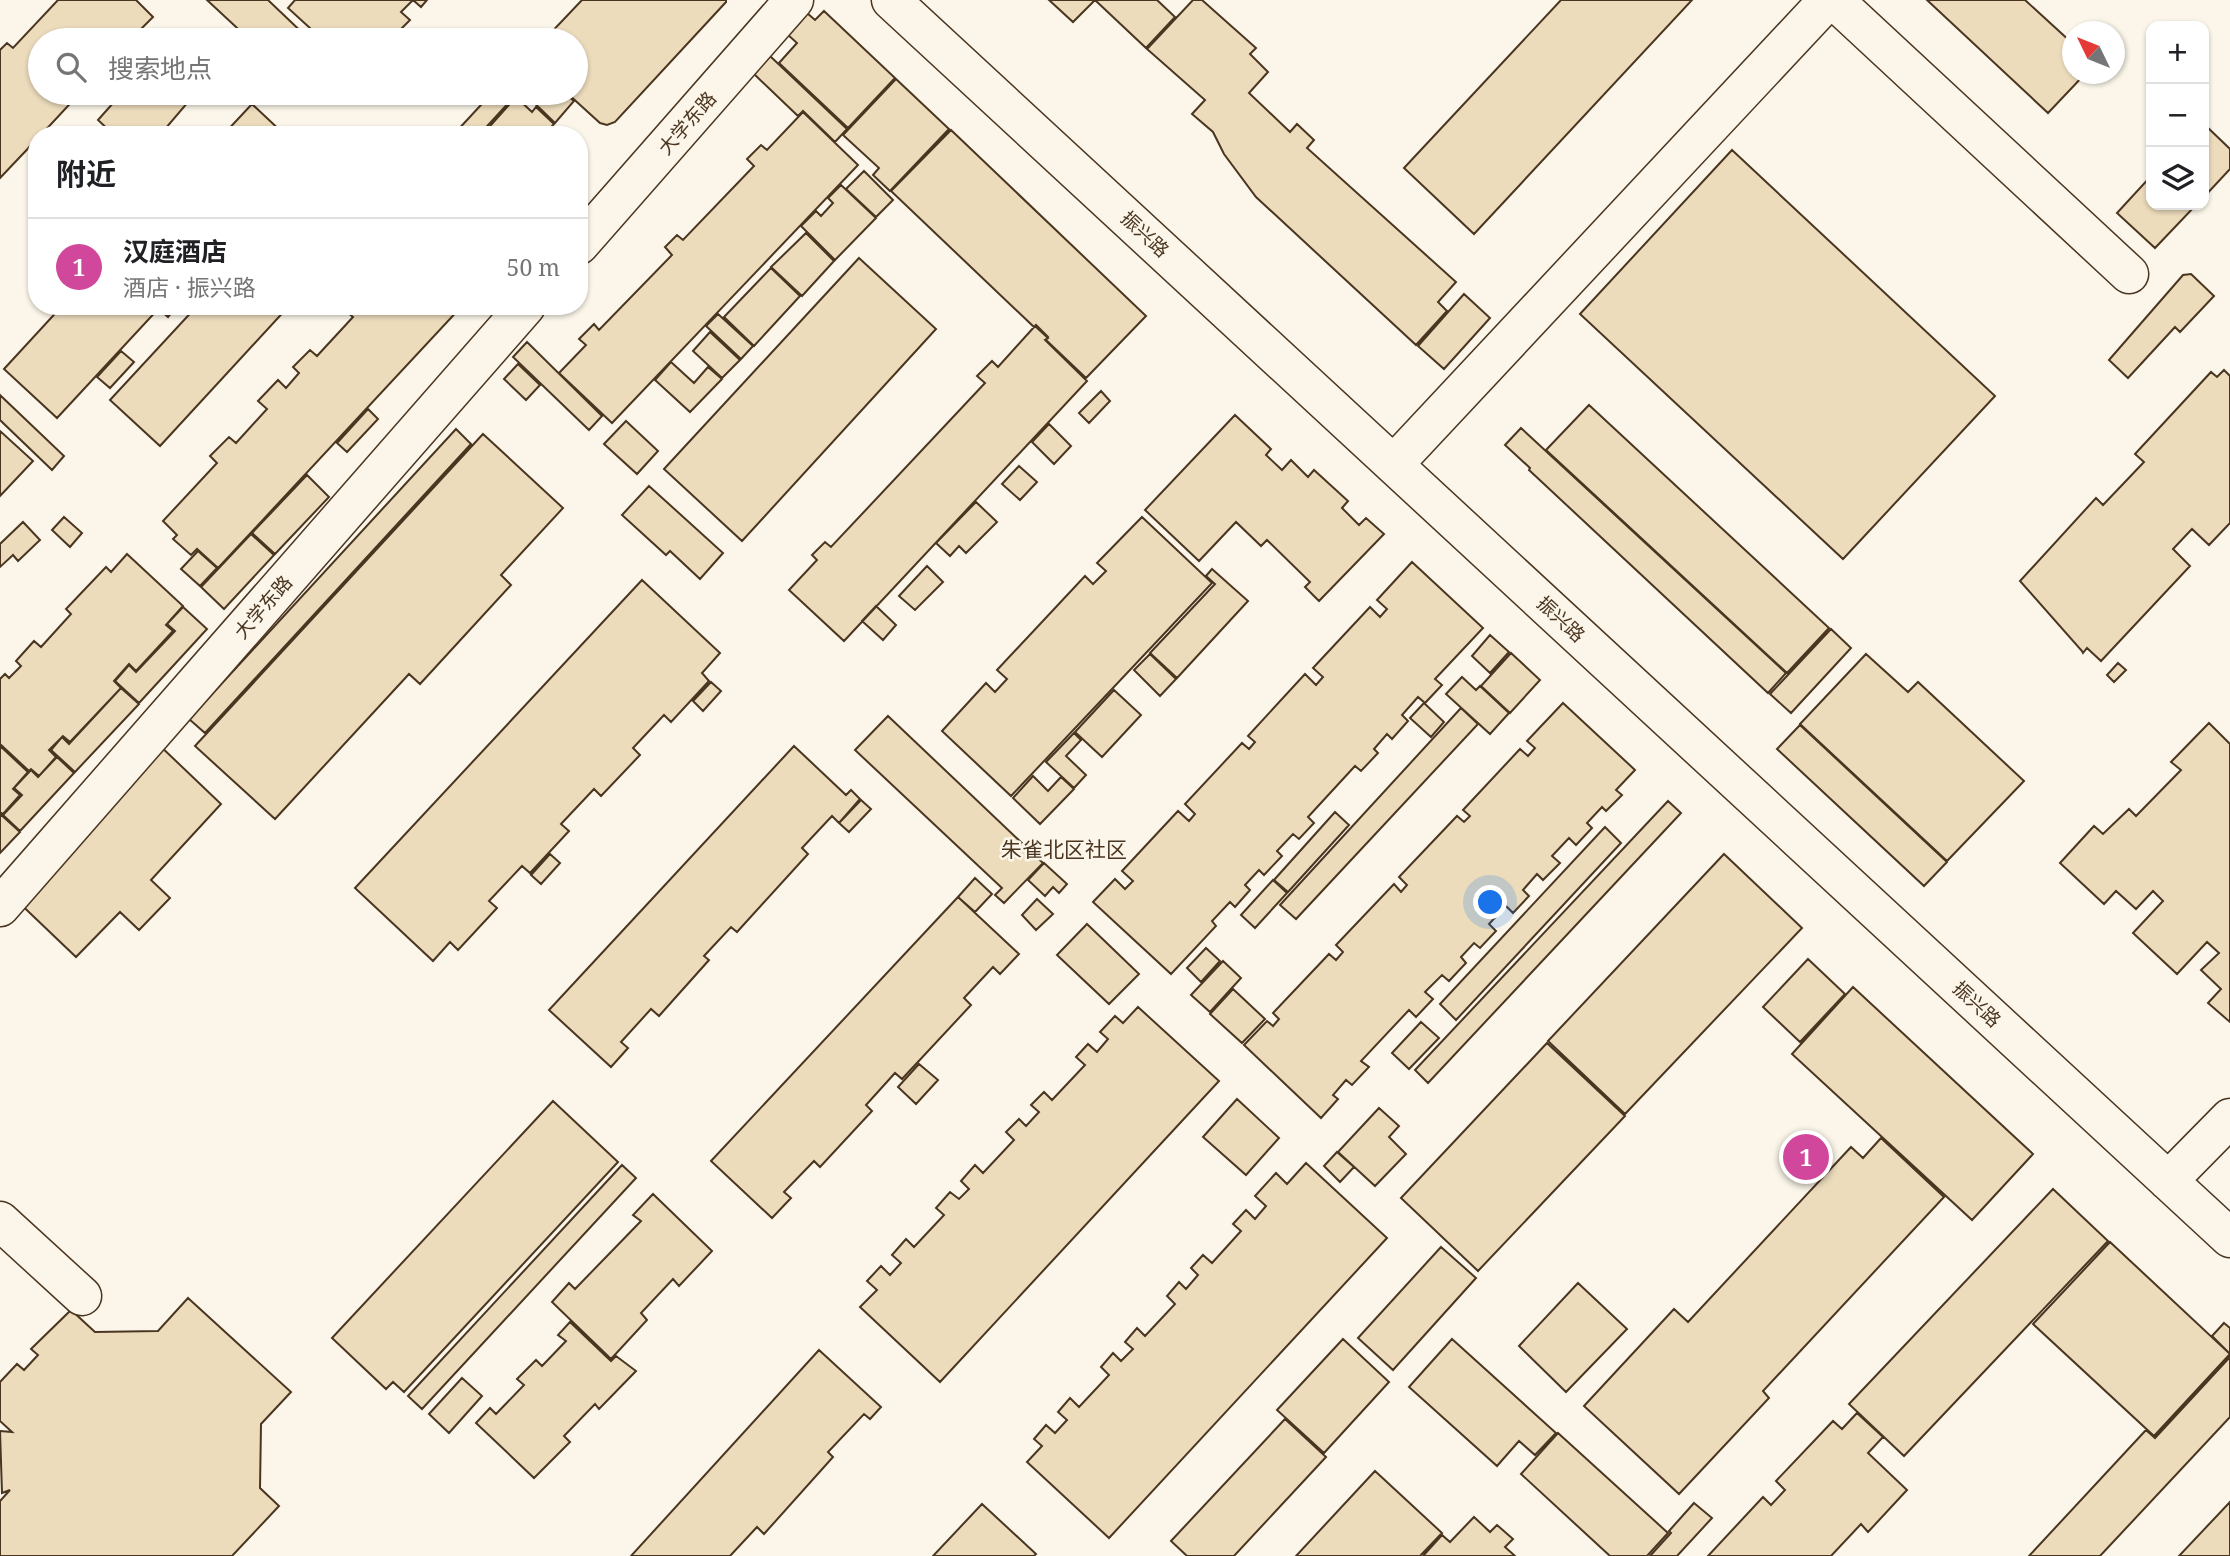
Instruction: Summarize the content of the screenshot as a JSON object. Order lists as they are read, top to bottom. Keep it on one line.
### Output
{"streets":{"street":["大学东路","振兴路"]},"districts":["朱雀北区社区"],"north":"top left","page":{"map_buttons":["+","−"],"search":"搜索地点","heading":"附近","list":[{"mark":"1","name":"汉庭酒店","note":"酒店 · 振兴路","value":"50 m"}],"pins":"1"}}
